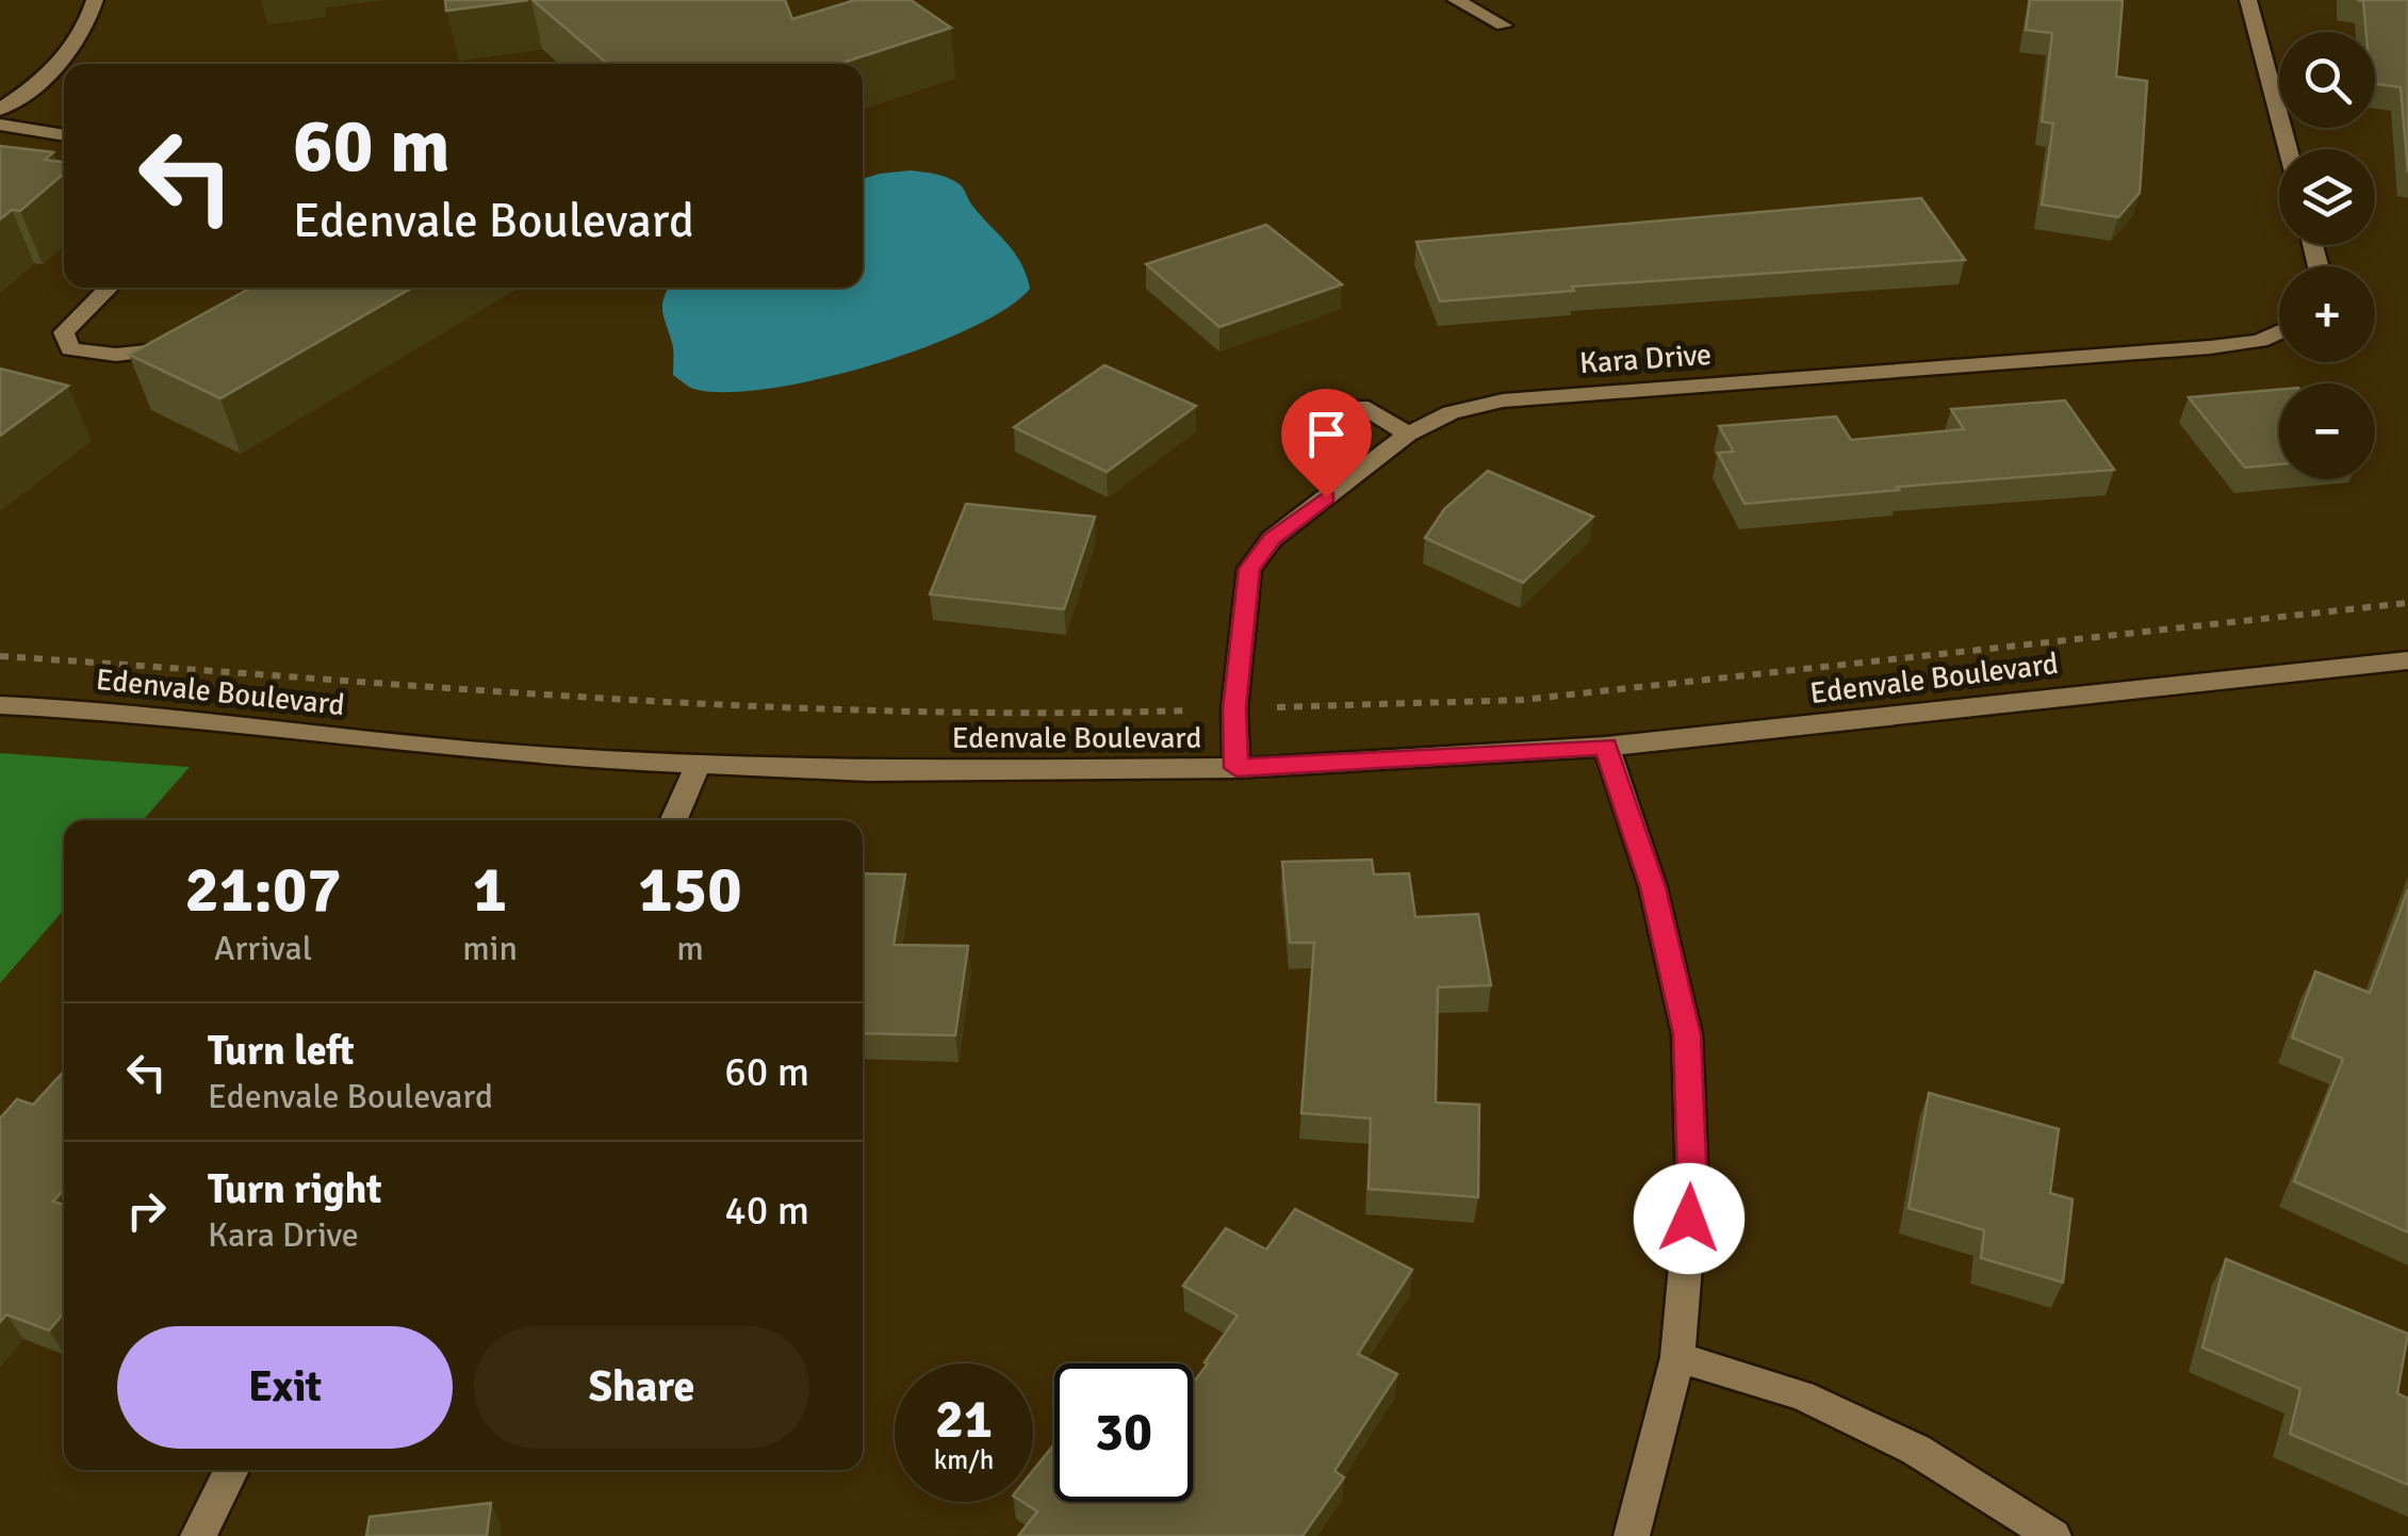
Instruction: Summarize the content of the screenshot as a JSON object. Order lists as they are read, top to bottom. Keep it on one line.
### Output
{"streets":{"street":["Kara Drive","Edenvale Boulevard"]},"crossings":[["Kara Drive","Edenvale Boulevard"]],"page":{"map_buttons":["+","−"],"turn":["60 m","Edenvale Boulevard"],"eta":["21:07","Arrival","1","min","150","m"],"list":[{"name":"Turn left","note":"Edenvale Boulevard","value":"60 m"},{"name":"Turn right","note":"Kara Drive","value":"40 m"}],"buttons":["Exit","Share"],"speed":"21 km/h","limit":"30"}}
